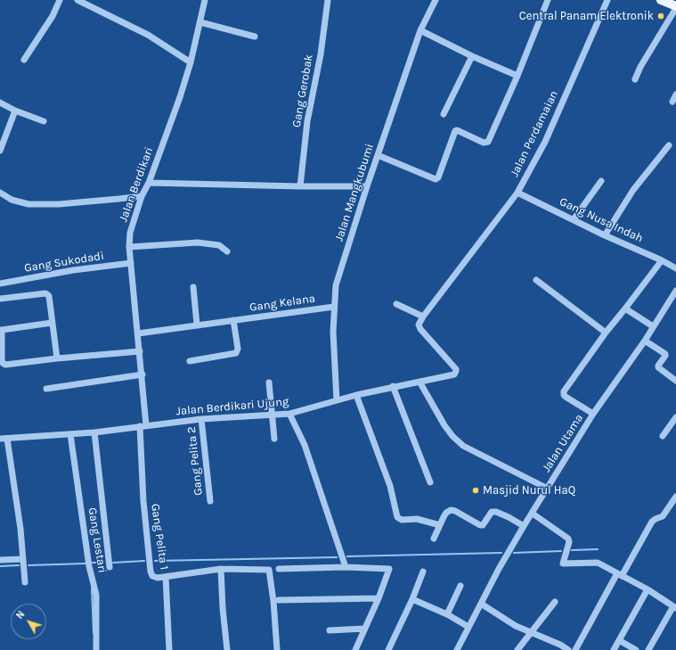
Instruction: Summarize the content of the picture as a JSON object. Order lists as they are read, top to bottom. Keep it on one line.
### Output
{"streets":{"street":["Gang Gerobak","Jalan Perdamaian","Jalan Berdikari","Jalan Mangkubumi","Gang Nusa Indah","Gang Sukodadi","Gang Kelana","Jalan Berdikari Ujung","Jalan Utama","Gang Pelita 2","Gang Pelita 1","Gang Lestari"]},"crossings":[["Jalan Perdamaian","Gang Nusa Indah"],["Jalan Perdamaian","Jalan Berdikari Ujung"],["Jalan Berdikari","Gang Sukodadi"],["Jalan Berdikari","Gang Kelana"],["Jalan Berdikari","Jalan Berdikari Ujung"],["Jalan Berdikari","Gang Pelita 1"],["Jalan Mangkubumi","Gang Kelana"],["Jalan Mangkubumi","Jalan Berdikari Ujung"],["Jalan Berdikari Ujung","Gang Pelita 2"],["Jalan Berdikari Ujung","Gang Pelita 1"],["Jalan Berdikari Ujung","Gang Lestari"]],"places":["Central Panam Elektronik","Masjid Nurul HaQ"],"north":"top left"}
